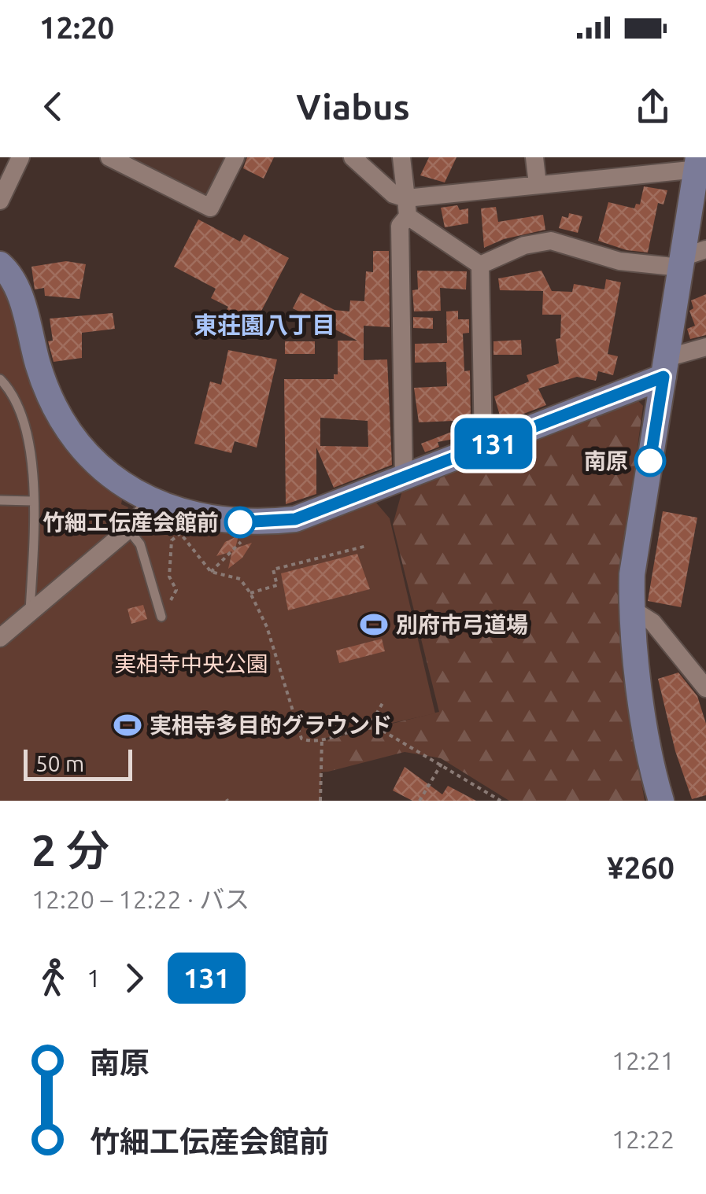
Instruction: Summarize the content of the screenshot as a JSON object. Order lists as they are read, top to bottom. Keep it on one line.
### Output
{"districts":["東荘園八丁目"],"parks":["実相寺中央公園"],"places":{"other":["南原","竹細工伝産会館前"],"sports":["別府市弓道場","実相寺多目的グラウンド"]},"lines":["bus line 131"],"scale_bar":"50 m","page":{"status":"12:20","header":"Viabus","on_map":"131","scale":"50 m","heading":["2 分","12:20 – 12:22 · バス","¥260"],"legs":["1","131"],"list":[{"name":"南原","value":"12:21"},{"name":"竹細工伝産会館前","value":"12:22"}]}}
